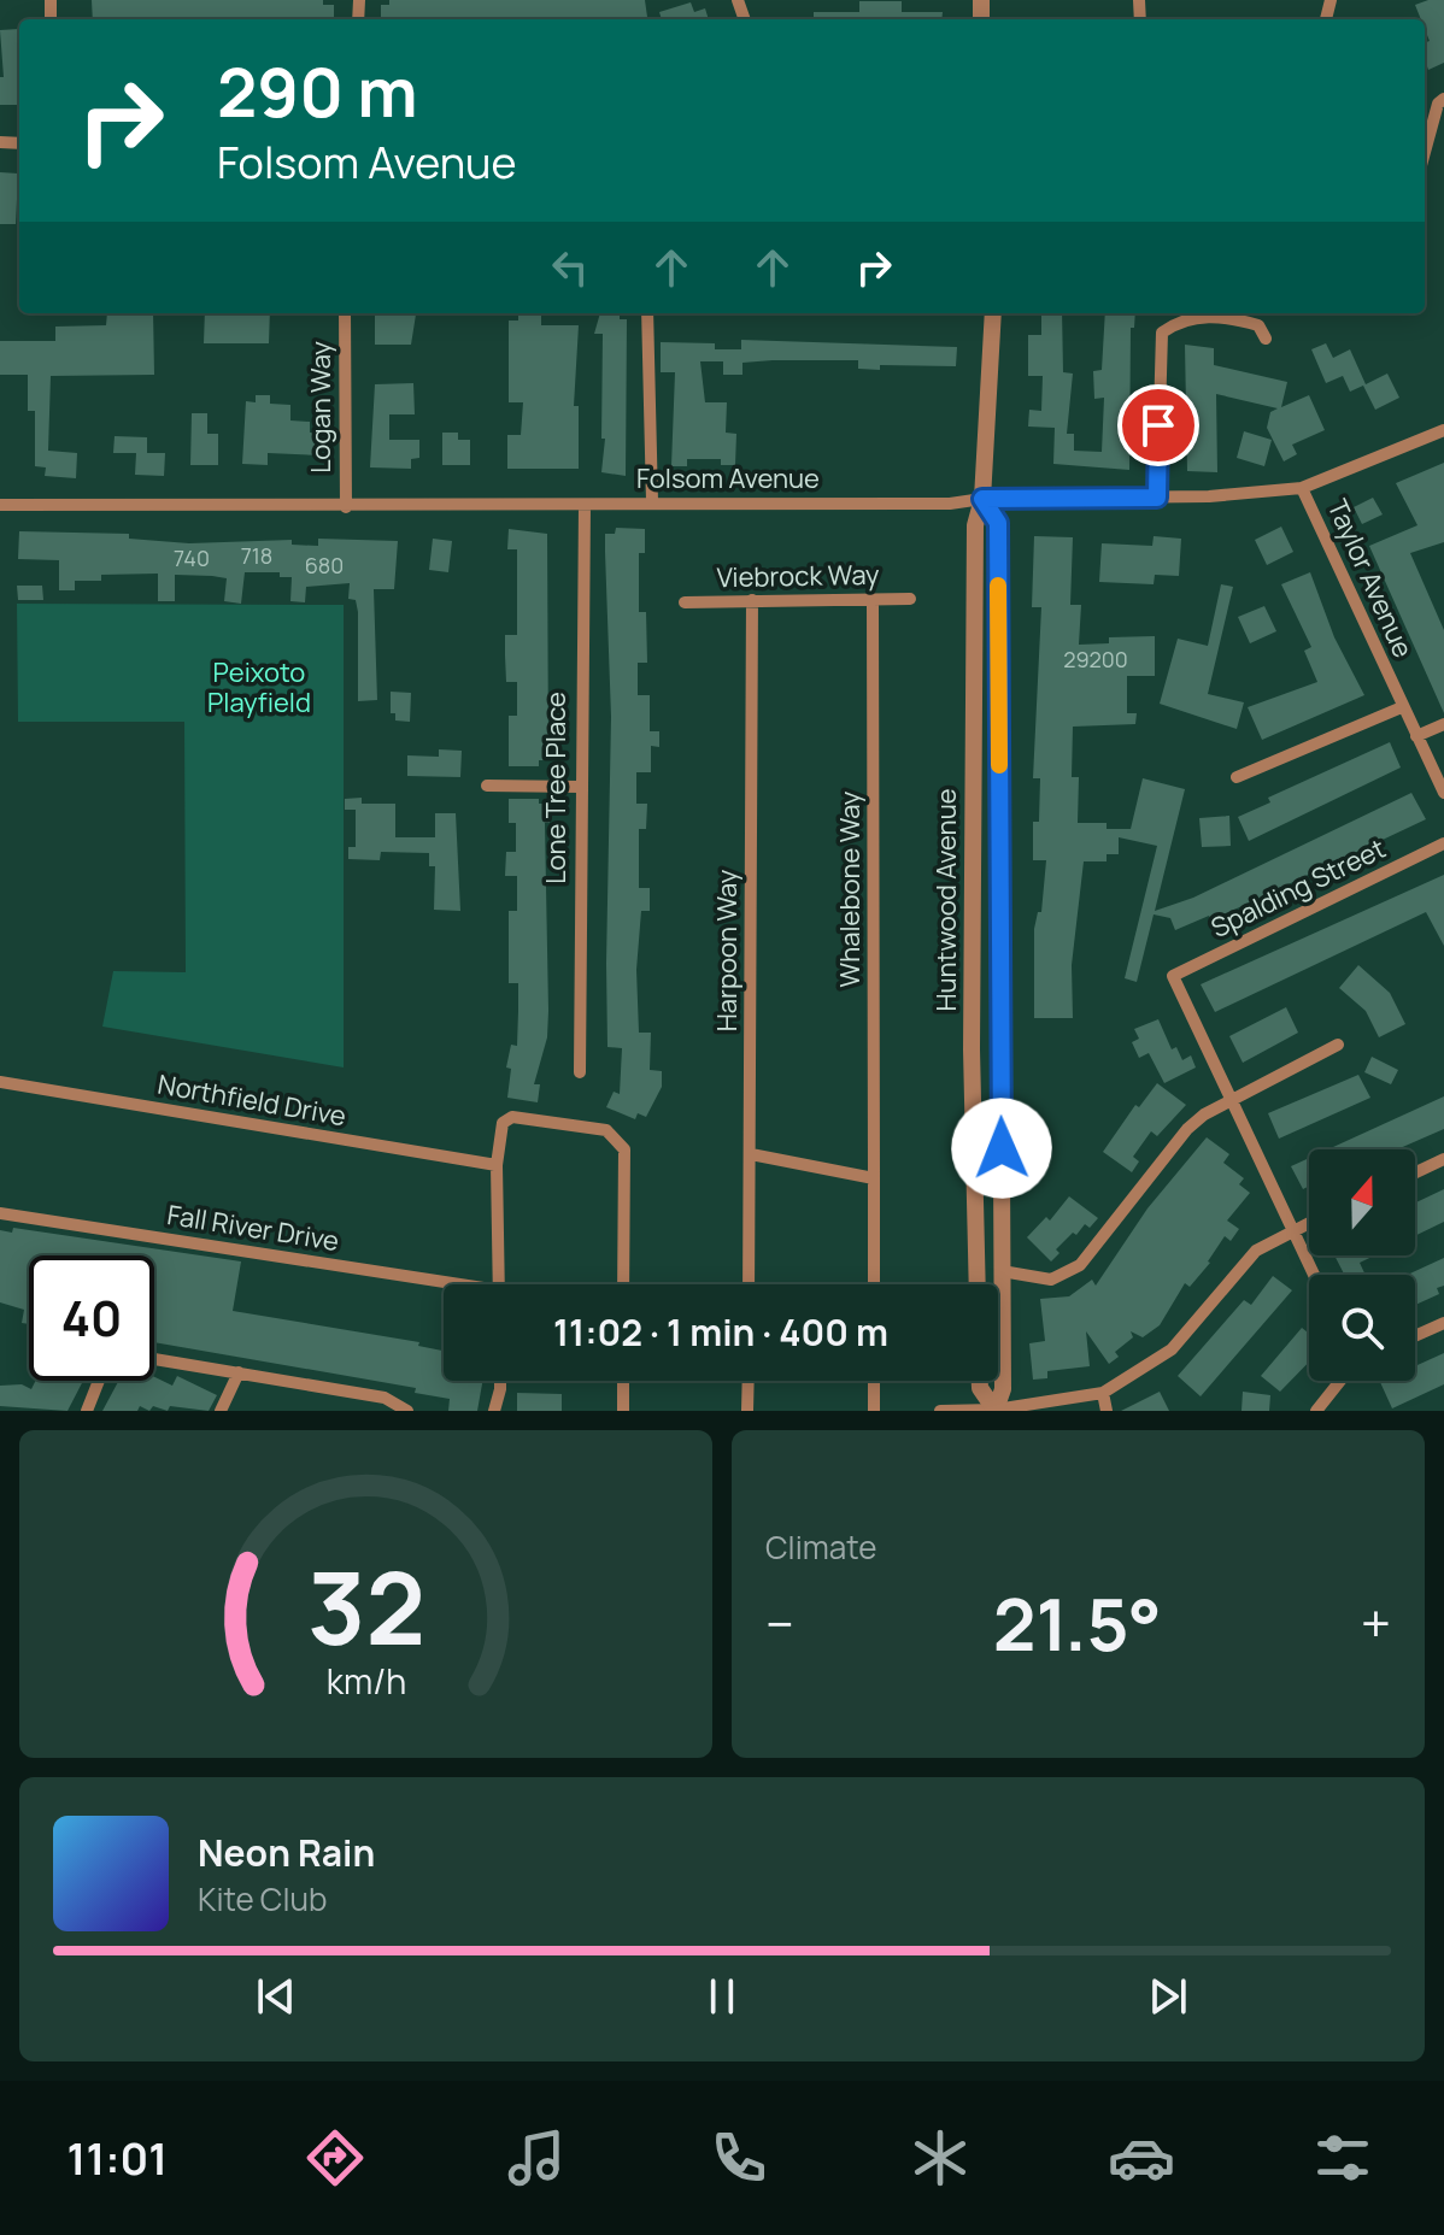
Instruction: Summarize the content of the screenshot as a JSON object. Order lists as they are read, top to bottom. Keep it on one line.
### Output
{"streets":{"street":["Logan Way","Folsom Avenue","Viebrock Way","Taylor Avenue","Lone Tree Place","Spalding Street","Whalebone Way","Huntwood Avenue","Harpoon Way","Northfield Drive","Fall River Drive"]},"crossings":[["Logan Way","Folsom Avenue"],["Folsom Avenue","Taylor Avenue"],["Folsom Avenue","Lone Tree Place"],["Folsom Avenue","Huntwood Avenue"],["Viebrock Way","Whalebone Way"],["Viebrock Way","Harpoon Way"]],"parks":["Peixoto Playfield"],"house_numbers":["718","740","680","29200"],"north":"top","page":{"turn":["290 m","Folsom Avenue"],"limit":"40","trip":"11:02 · 1 min · 400 m","tile":"Climate","heat":["−","21.5°","+"],"song":["Neon Rain","Kite Club"],"tabs":"11:01","gauge":["32","km/h"]}}
